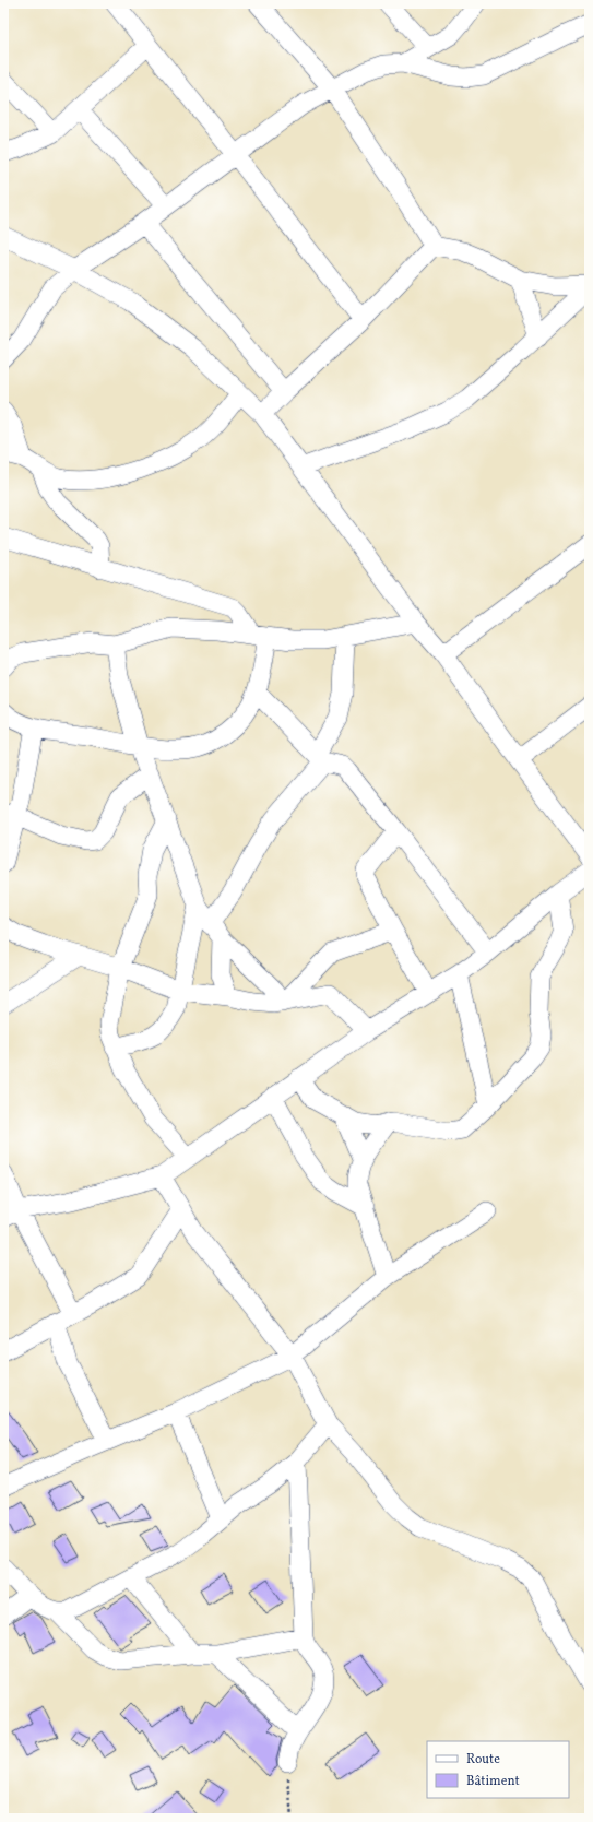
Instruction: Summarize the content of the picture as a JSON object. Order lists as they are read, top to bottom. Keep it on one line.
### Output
{"legend":["Route","Bâtiment"]}
